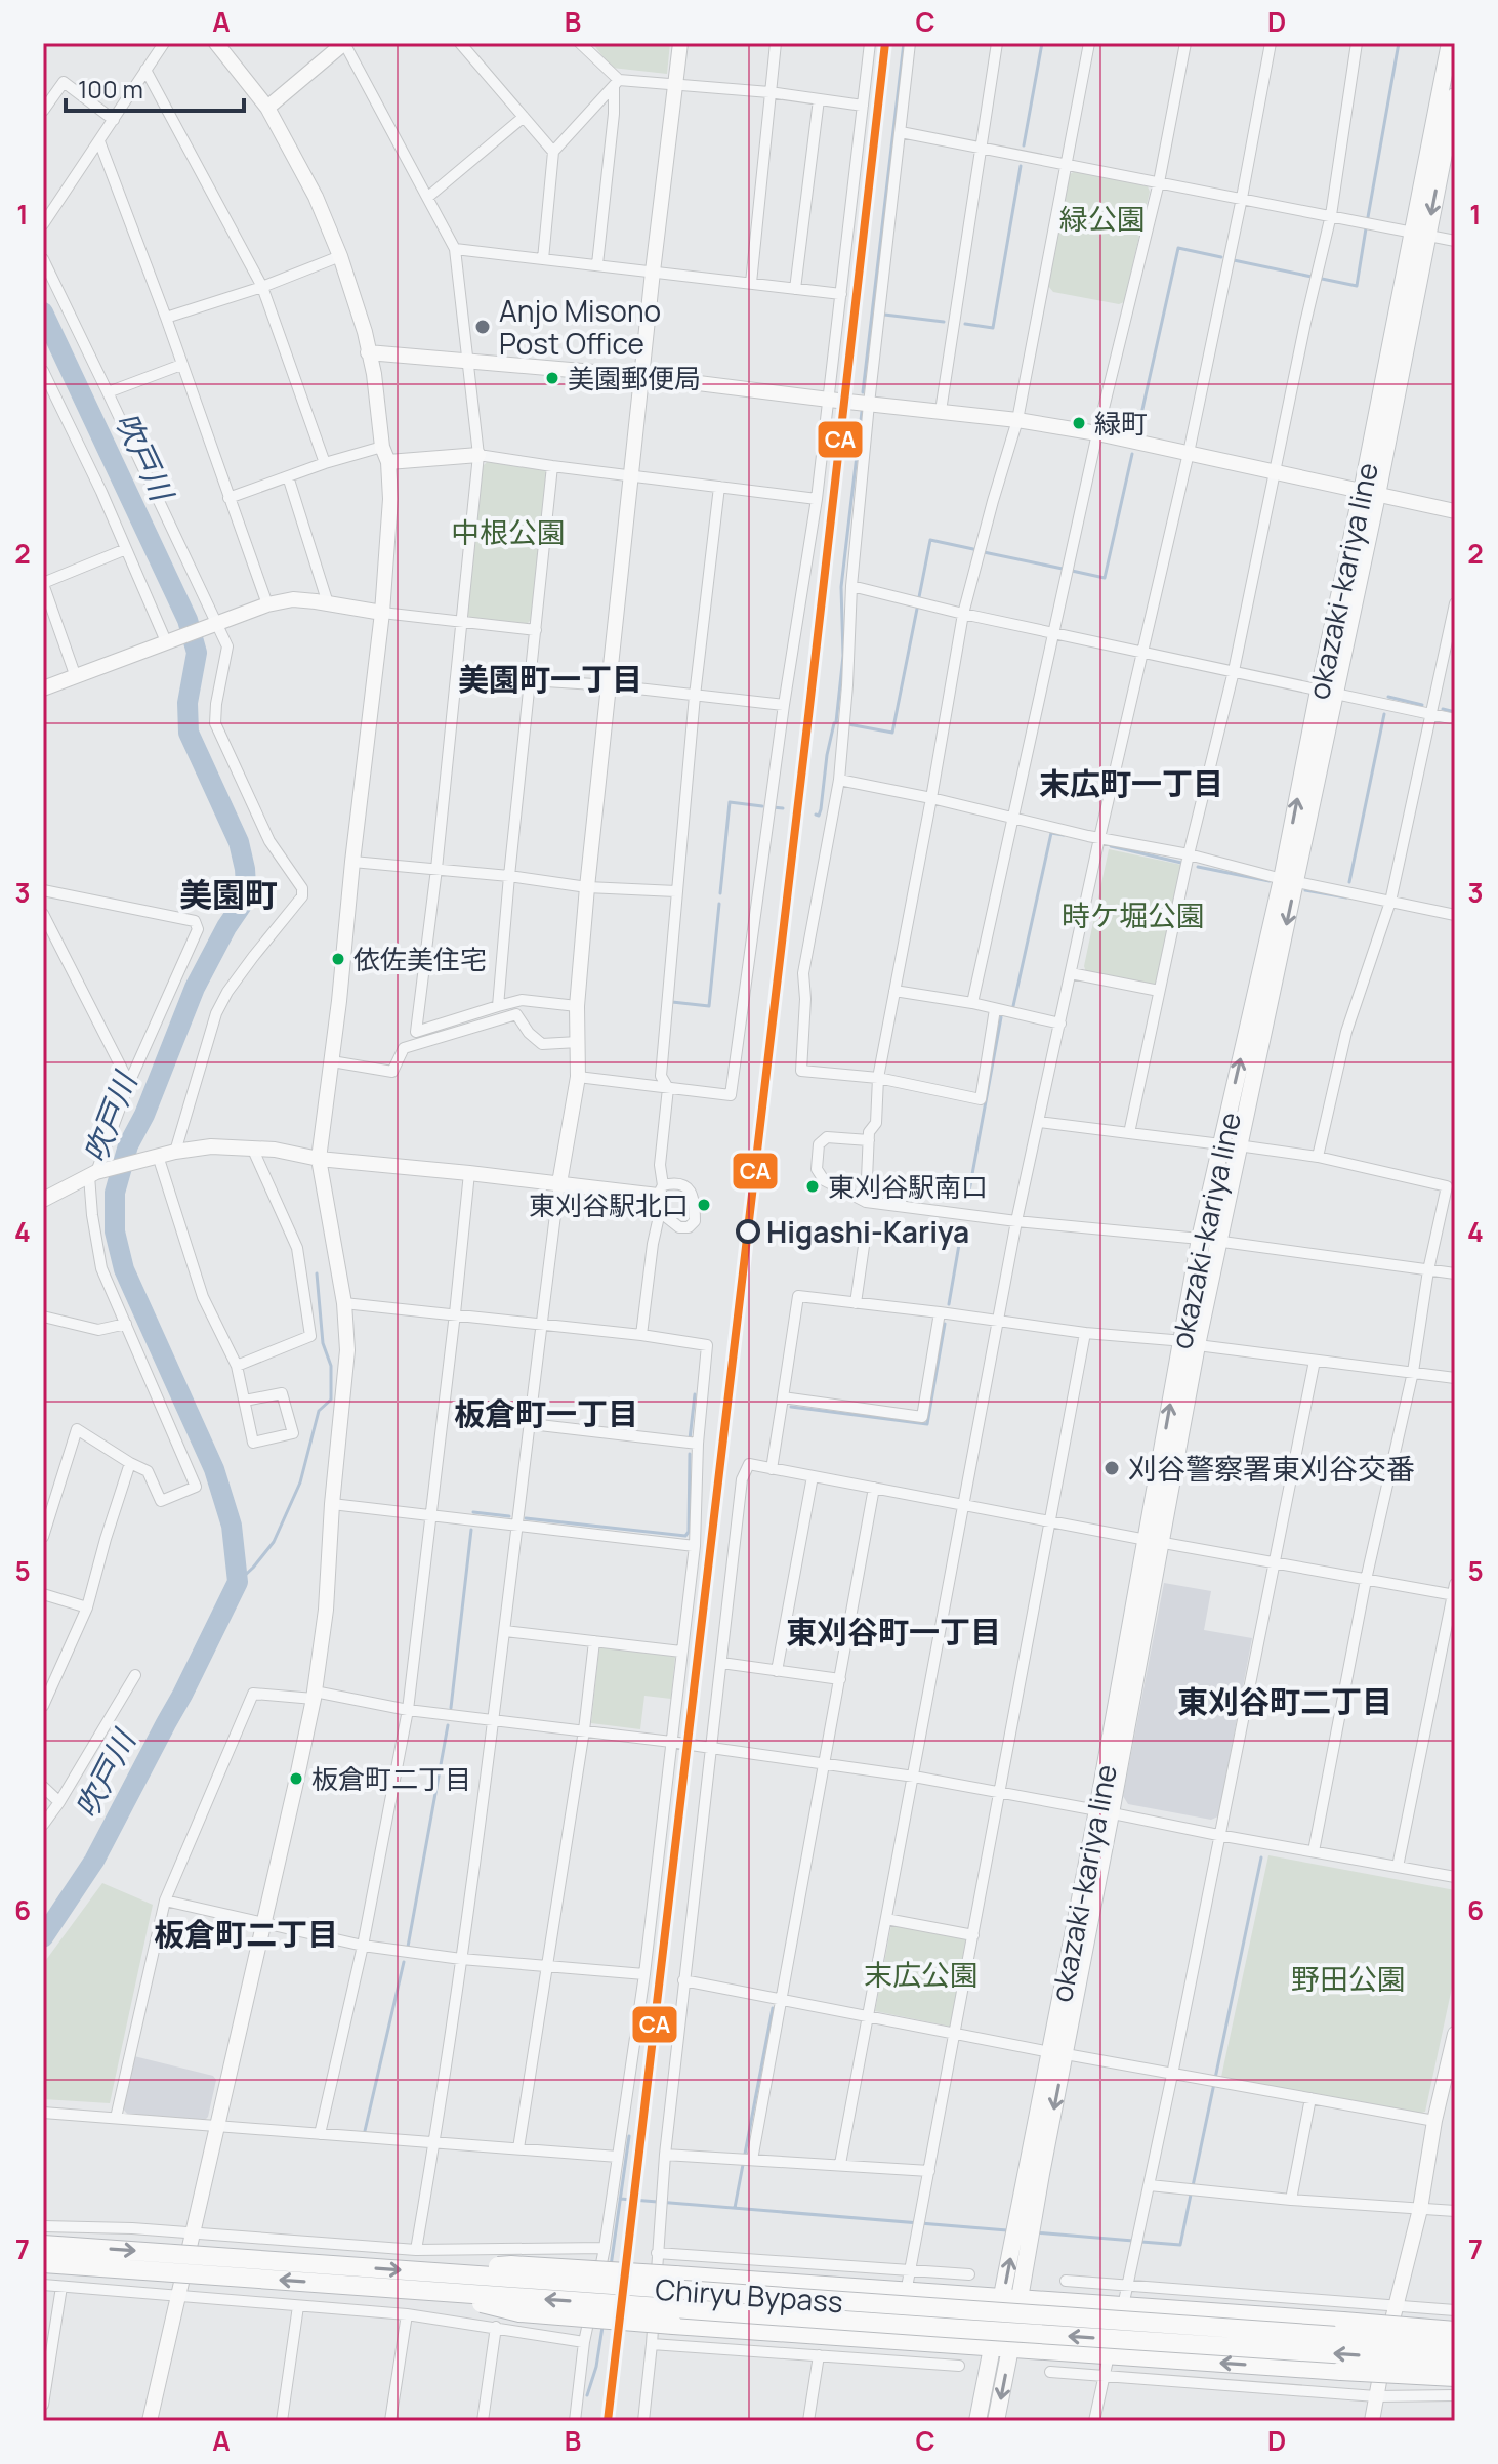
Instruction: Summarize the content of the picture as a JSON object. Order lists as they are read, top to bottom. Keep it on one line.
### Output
{"streets":{"highway":["Chiryu Bypass"],"main road":["okazaki-kariya line"]},"districts":["美園町一丁目","末広町一丁目","美園町","板倉町一丁目","東刈谷町一丁目","東刈谷町二丁目","板倉町二丁目"],"water":["吹戸川"],"parks":["緑公園","中根公園","時ケ堀公園","末広公園","野田公園"],"places":["Anjo Misono Post Office","美園郵便局","緑町","依佐美住宅","東刈谷駅南口","東刈谷駅北口","Higashi-Kariya","刈谷警察署東刈谷交番","板倉町二丁目"],"lines":["transit line CA"],"scale_bar":"100 m","grid":{"columns":["A","B","C","D"],"rows":["1","2","3","4","5","6","7"]}}
